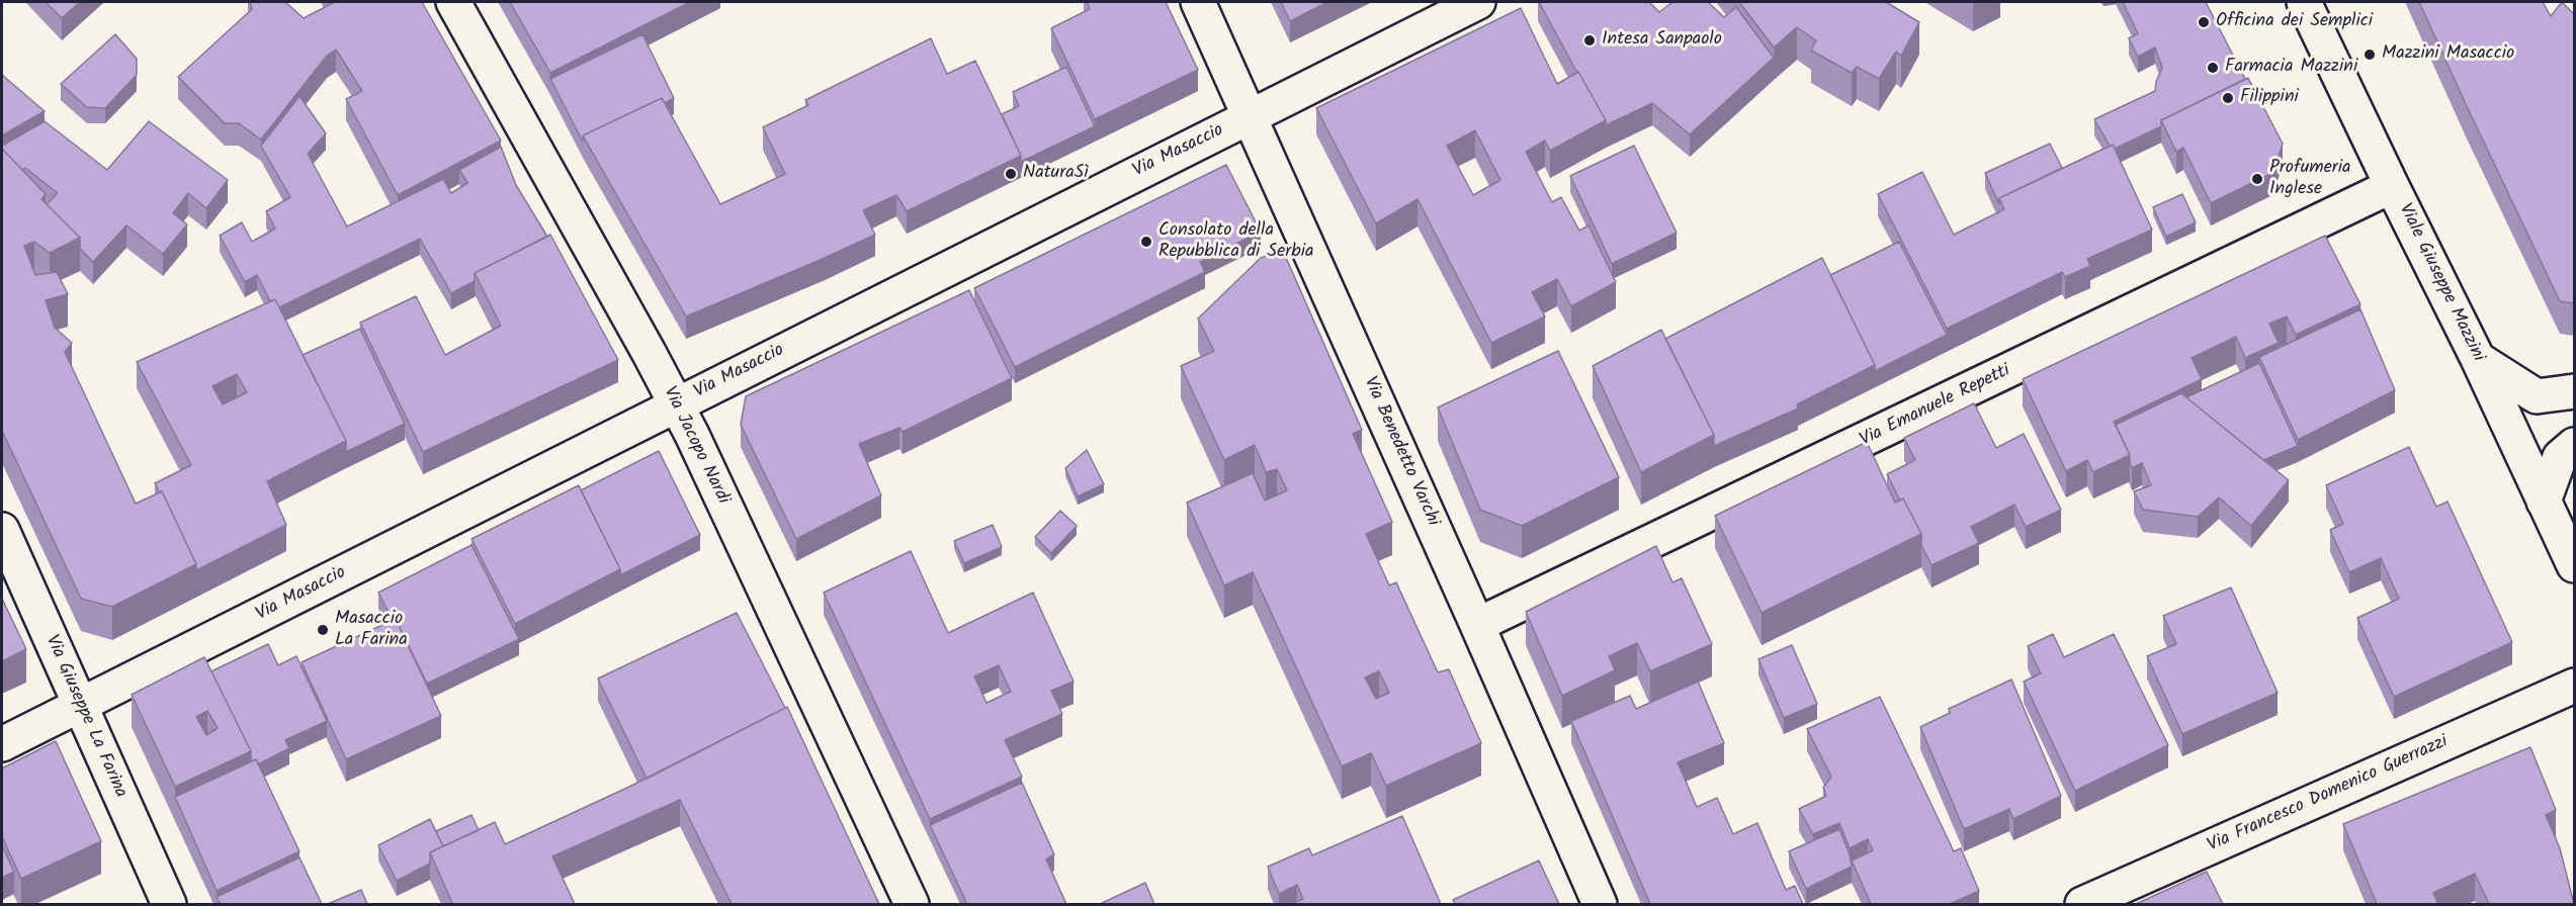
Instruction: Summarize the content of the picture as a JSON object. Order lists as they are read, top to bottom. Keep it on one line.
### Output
{"streets":{"street":["Via Masaccio","Viale Giuseppe Mazzini","Via Emanuele Repetti","Via Jacopo Nardi","Via Benedetto Varchi","Via Giuseppe La Farina","Via Francesco Domenico Guerrazzi"]},"crossings":[["Via Masaccio","Via Jacopo Nardi"],["Via Masaccio","Via Benedetto Varchi"],["Via Masaccio","Via Giuseppe La Farina"],["Viale Giuseppe Mazzini","Via Emanuele Repetti"],["Via Emanuele Repetti","Via Benedetto Varchi"]],"places":["Officina dei Semplici","Intesa Sanpaolo","Mazzini Masaccio","Farmacia Mazzini","Filippini","NaturaSì","Profumeria Inglese","Consolato della Repubblica di Serbia","Masaccio La Farina"]}
